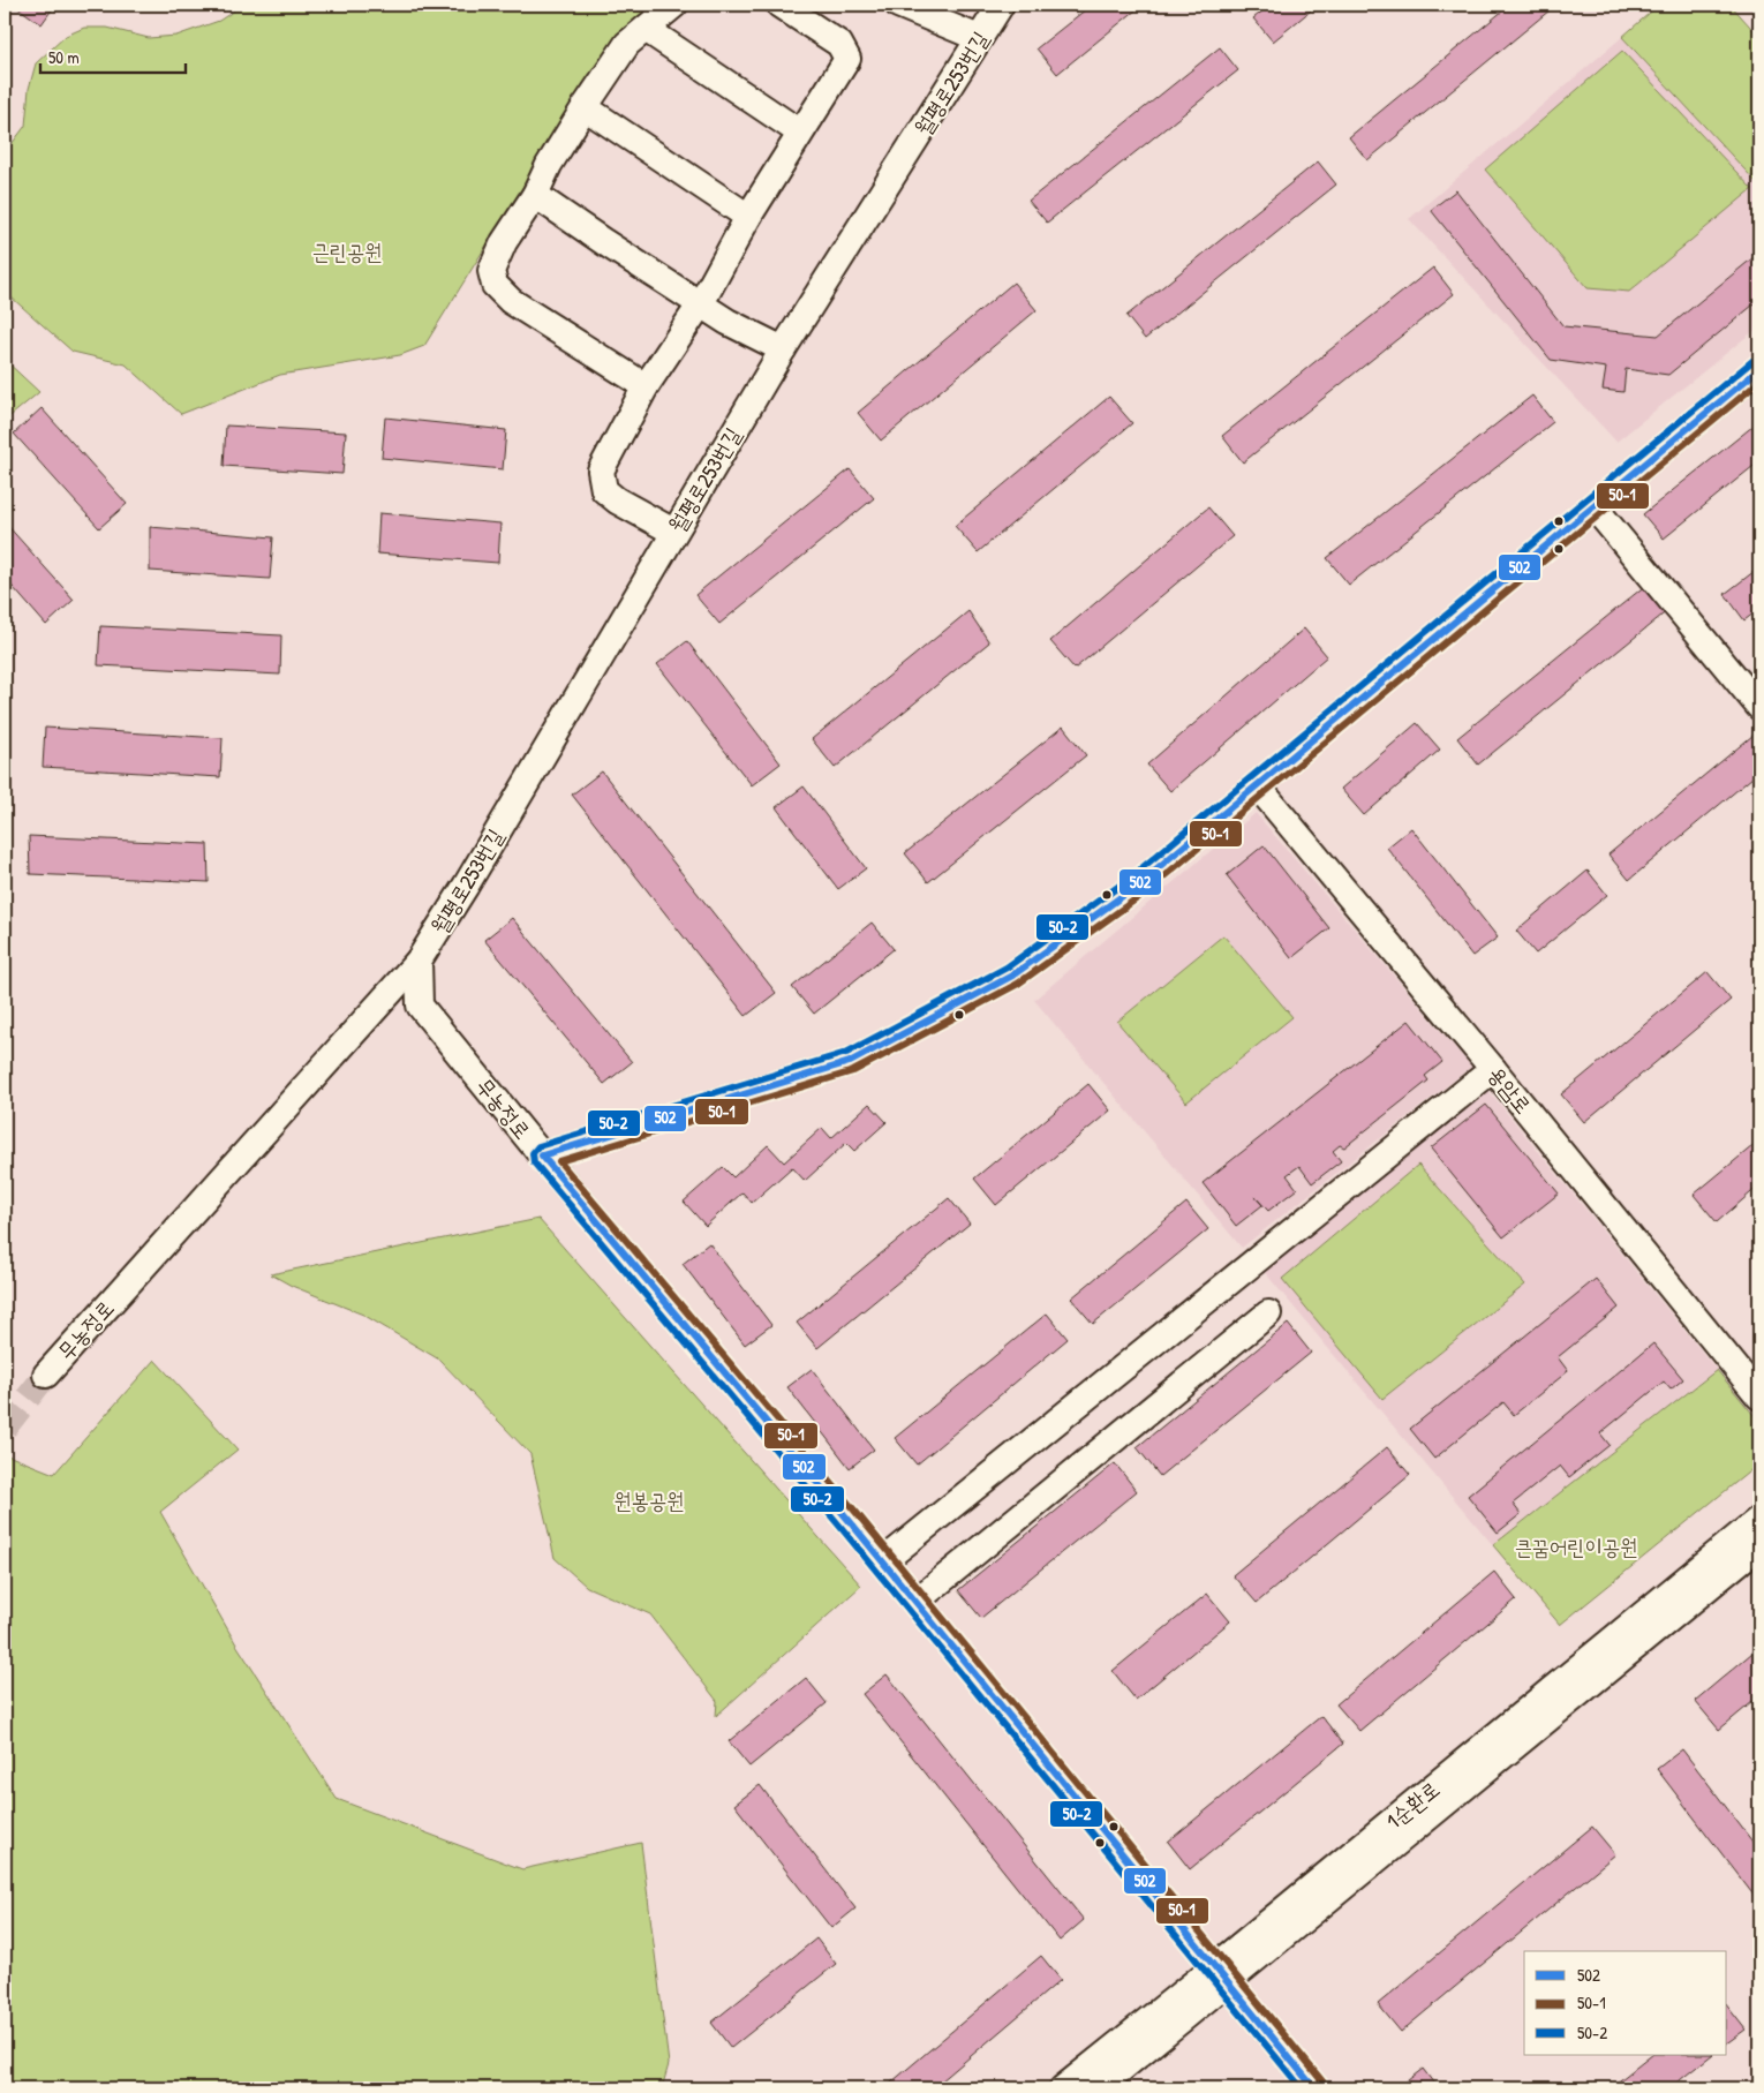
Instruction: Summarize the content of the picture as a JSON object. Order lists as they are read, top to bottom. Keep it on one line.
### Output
{"streets":{"street":["월평로253번길","용암로","무농정로","1순환로"]},"crossings":[["월평로253번길","무농정로"],["용암로","무농정로"]],"parks":["근린공원","원봉공원","큰꿈어린이공원"],"lines":["transit line 50-2","transit line 502","transit line 50-1"],"legend":["502","50-1","50-2"],"scale_bar":"50 m"}
